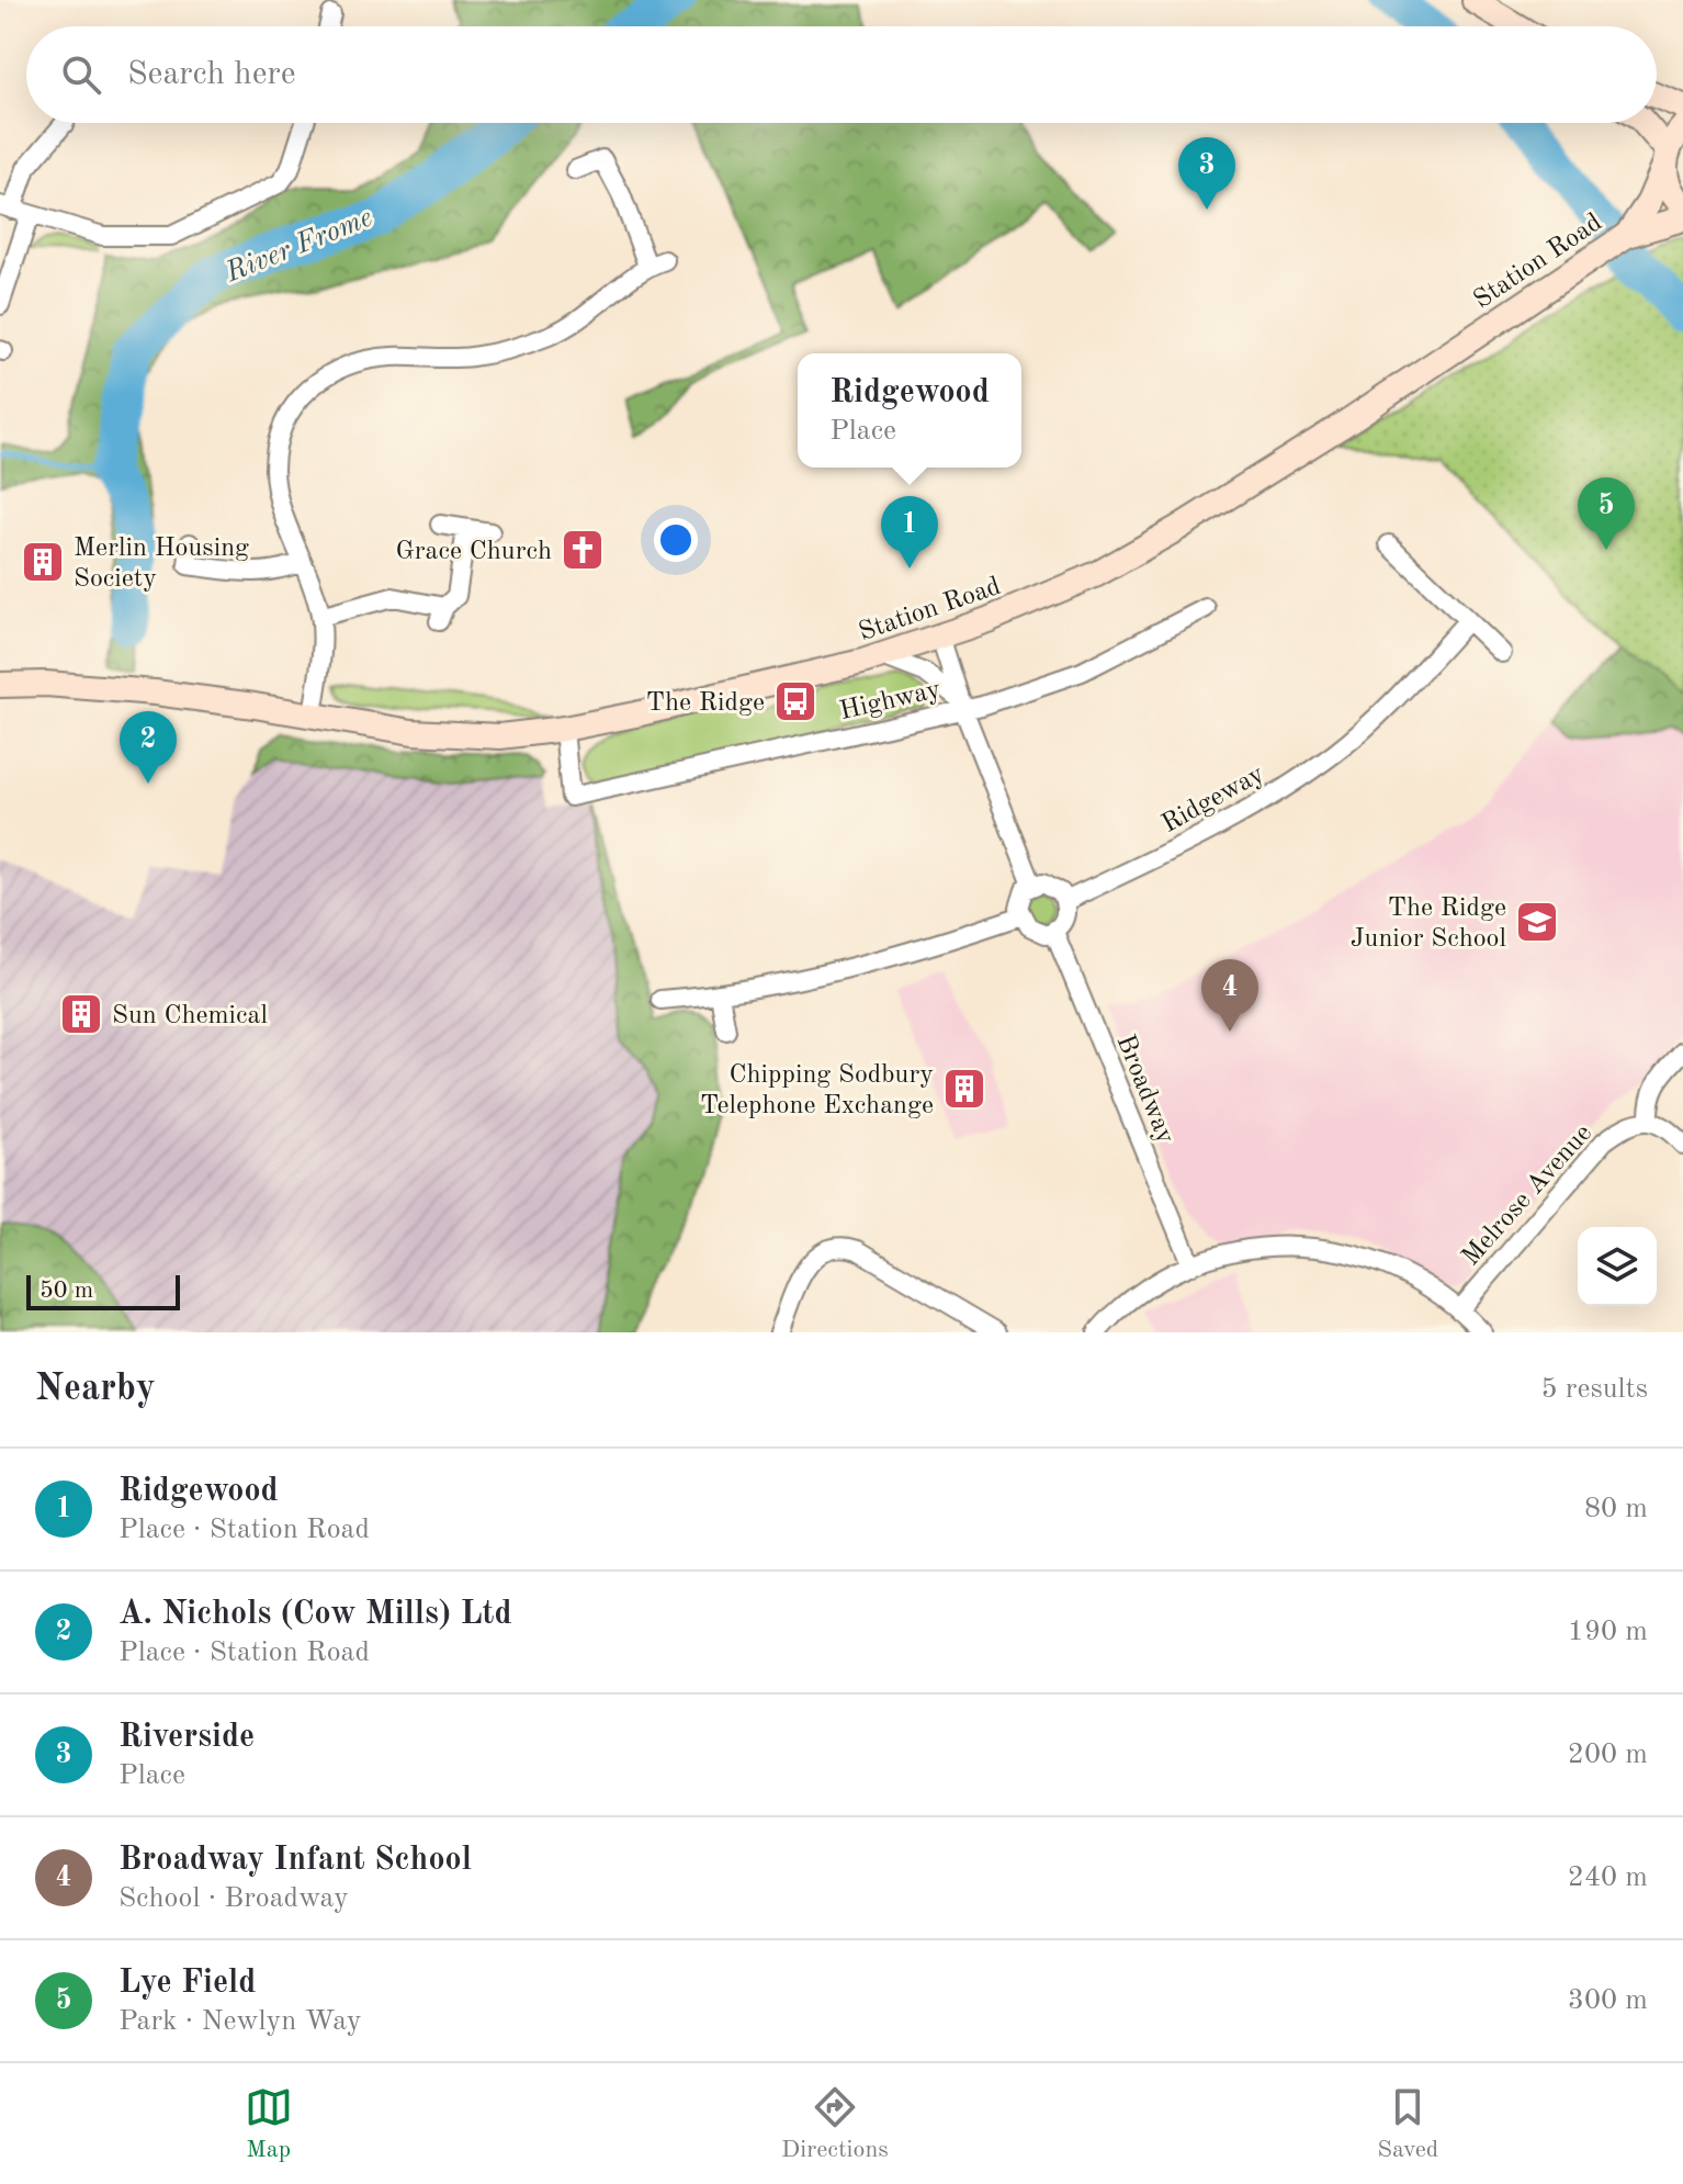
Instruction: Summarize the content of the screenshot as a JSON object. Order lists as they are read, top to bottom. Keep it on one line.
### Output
{"streets":{"main road":["Station Road"],"street":["Highway","Ridgeway","Broadway","Melrose Avenue"]},"crossings":[["Station Road","Highway"],["Ridgeway","Broadway"]],"water":["River Frome"],"places":{"church":["Grace Church"],"building":["Merlin Housing Society","Sun Chemical","Chipping Sodbury Telephone Exchange"],"bus stop":["The Ridge"],"school or university":["The Ridge Junior School"]},"scale_bar":"50 m","page":{"search":"Search here","pins":["3","5","1","2","4"],"popup":["Ridgewood","Place"],"scale":"50 m","heading":["Nearby","5 results"],"list":[{"mark":"1","name":"Ridgewood","note":"Place · Station Road","value":"80 m"},{"mark":"2","name":"A. Nichols (Cow Mills) Ltd","note":"Place · Station Road","value":"190 m"},{"mark":"3","name":"Riverside","note":"Place","value":"200 m"},{"mark":"4","name":"Broadway Infant School","note":"School · Broadway","value":"240 m"},{"mark":"5","name":"Lye Field","note":"Park · Newlyn Way","value":"300 m"}],"nav":["Map","Directions","Saved"]}}
